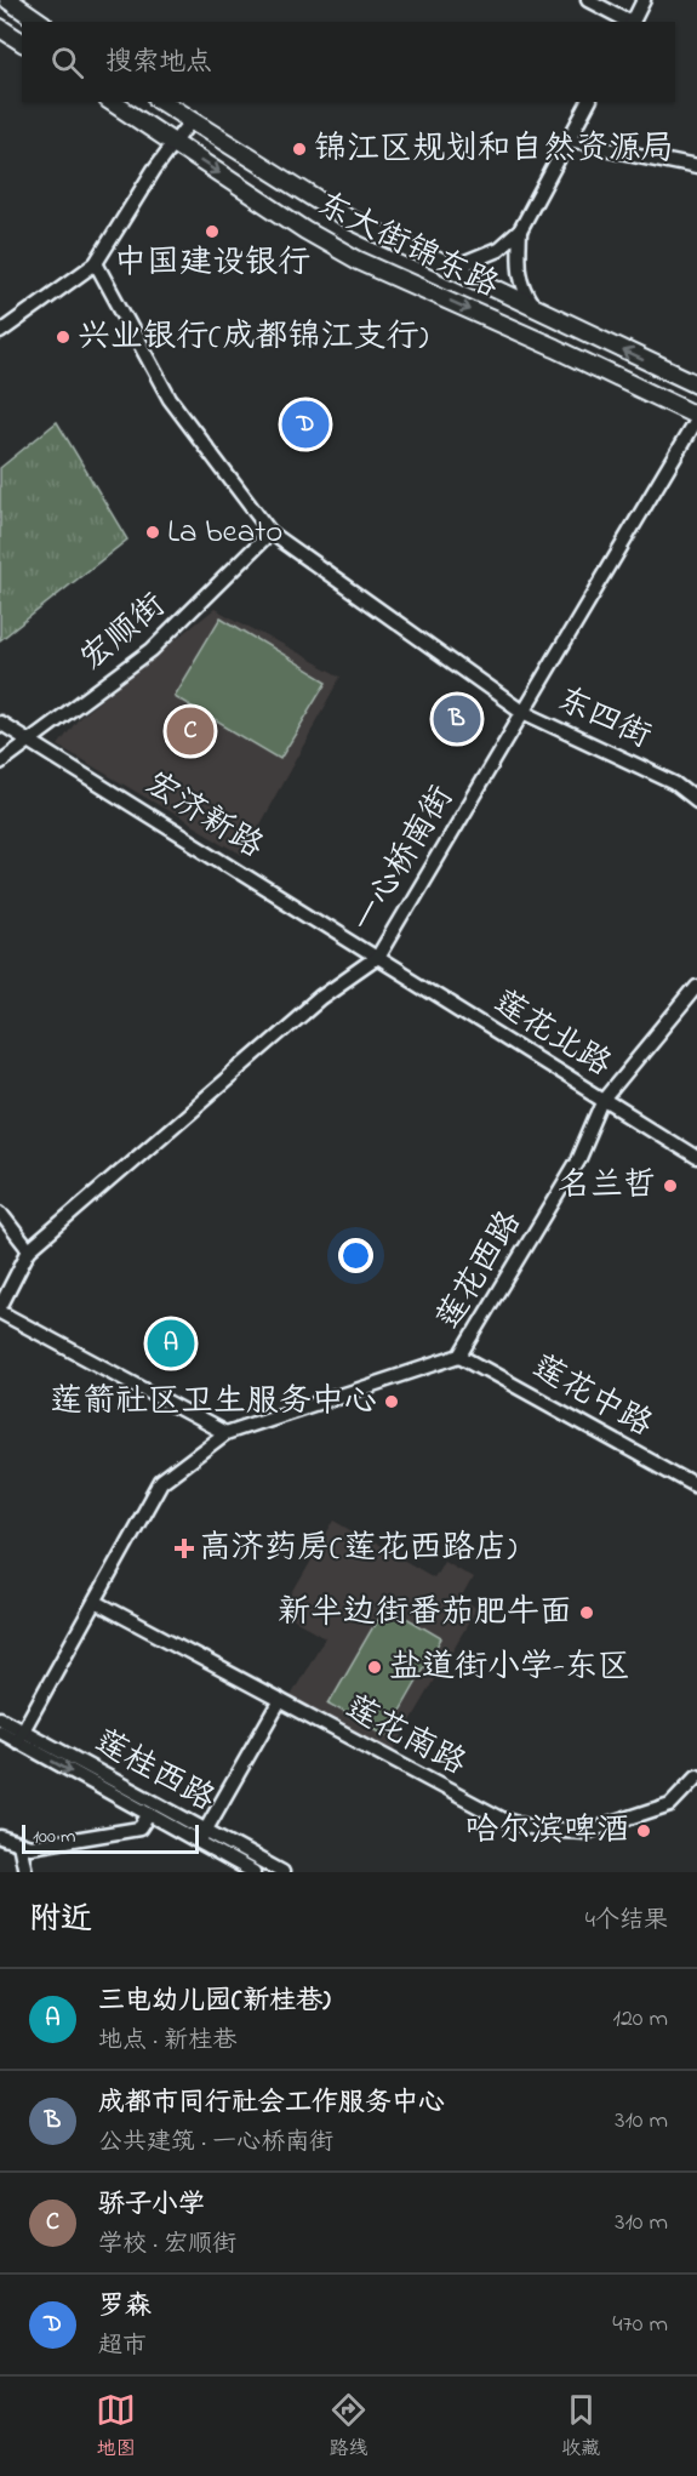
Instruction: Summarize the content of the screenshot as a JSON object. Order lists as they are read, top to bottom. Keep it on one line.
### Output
{"streets":{"main road":["东大街锦东路"],"street":["宏顺街","东四街","宏济新路","一心桥南街","莲花北路","莲花西路","莲花中路","莲花南路","莲桂西路"]},"crossings":[["东大街锦东路","一心桥南街"],["宏顺街","东四街"],["宏顺街","宏济新路"],["东四街","一心桥南街"],["宏济新路","一心桥南街"],["宏济新路","莲花北路"],["一心桥南街","莲花北路"],["莲花北路","莲花西路"],["莲花西路","莲花中路"],["莲花西路","莲花南路"],["莲花西路","莲桂西路"]],"places":{"other":["锦江区规划和自然资源局","中国建设银行","兴业银行(成都锦江支行)","La beato","名兰哲","莲箭社区卫生服务中心","新半边街番茄肥牛面","盐道街小学-东区","哈尔滨啤酒"],"health":["高济药房(莲花西路店)"]},"scale_bar":"100 m","page":{"search":"搜索地点","pins":["D","B","C","A"],"scale":"100 m","heading":["附近","4个结果"],"list":[{"mark":"A","name":"三电幼儿园(新桂巷)","note":"地点 · 新桂巷","value":"120 m"},{"mark":"B","name":"成都市同行社会工作服务中心","note":"公共建筑 · 一心桥南街","value":"310 m"},{"mark":"C","name":"骄子小学","note":"学校 · 宏顺街","value":"310 m"},{"mark":"D","name":"罗森","note":"超市","value":"470 m"}],"nav":["地图","路线","收藏"]}}
